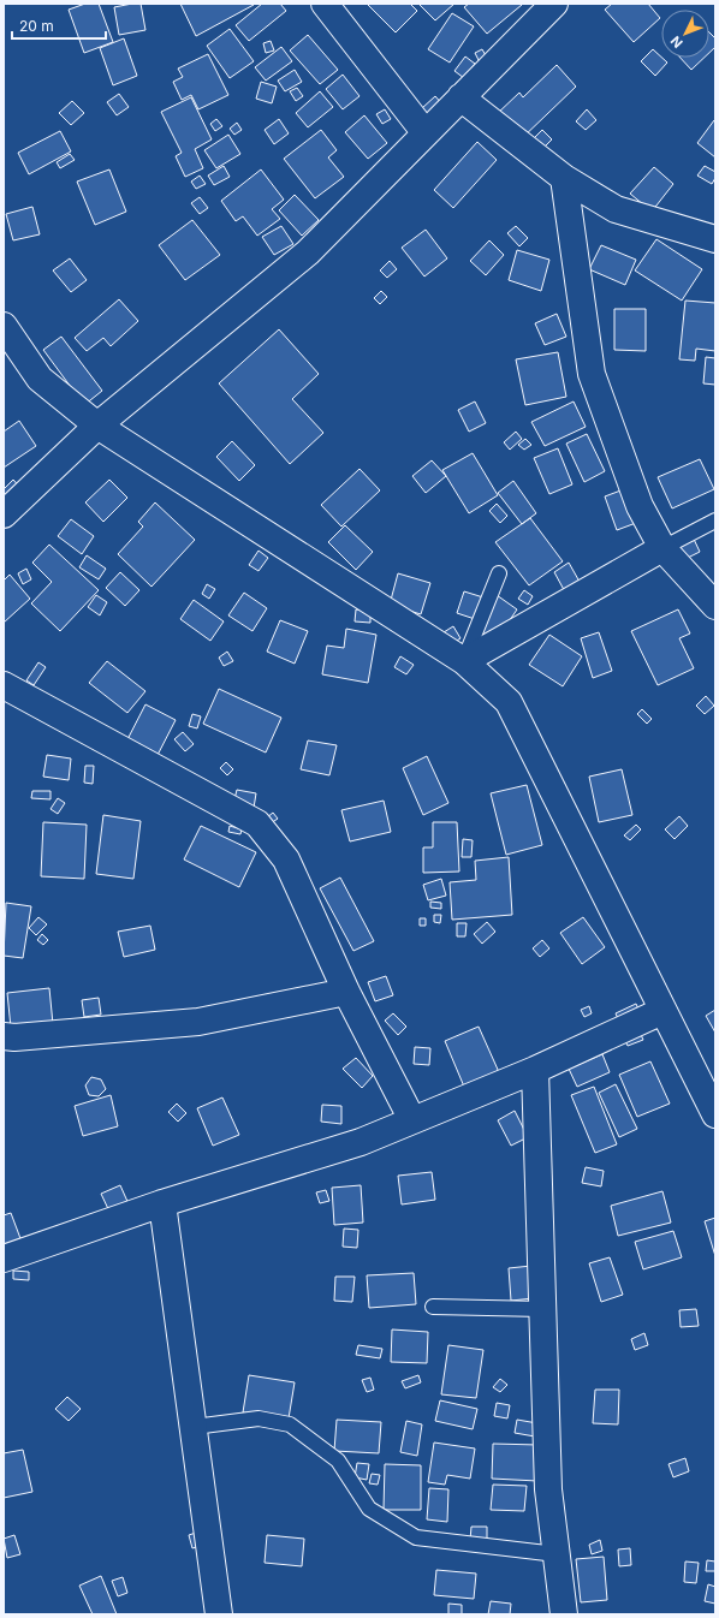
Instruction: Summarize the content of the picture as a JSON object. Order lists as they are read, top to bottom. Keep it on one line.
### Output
{"scale_bar":"20 m","north":"bottom left"}
